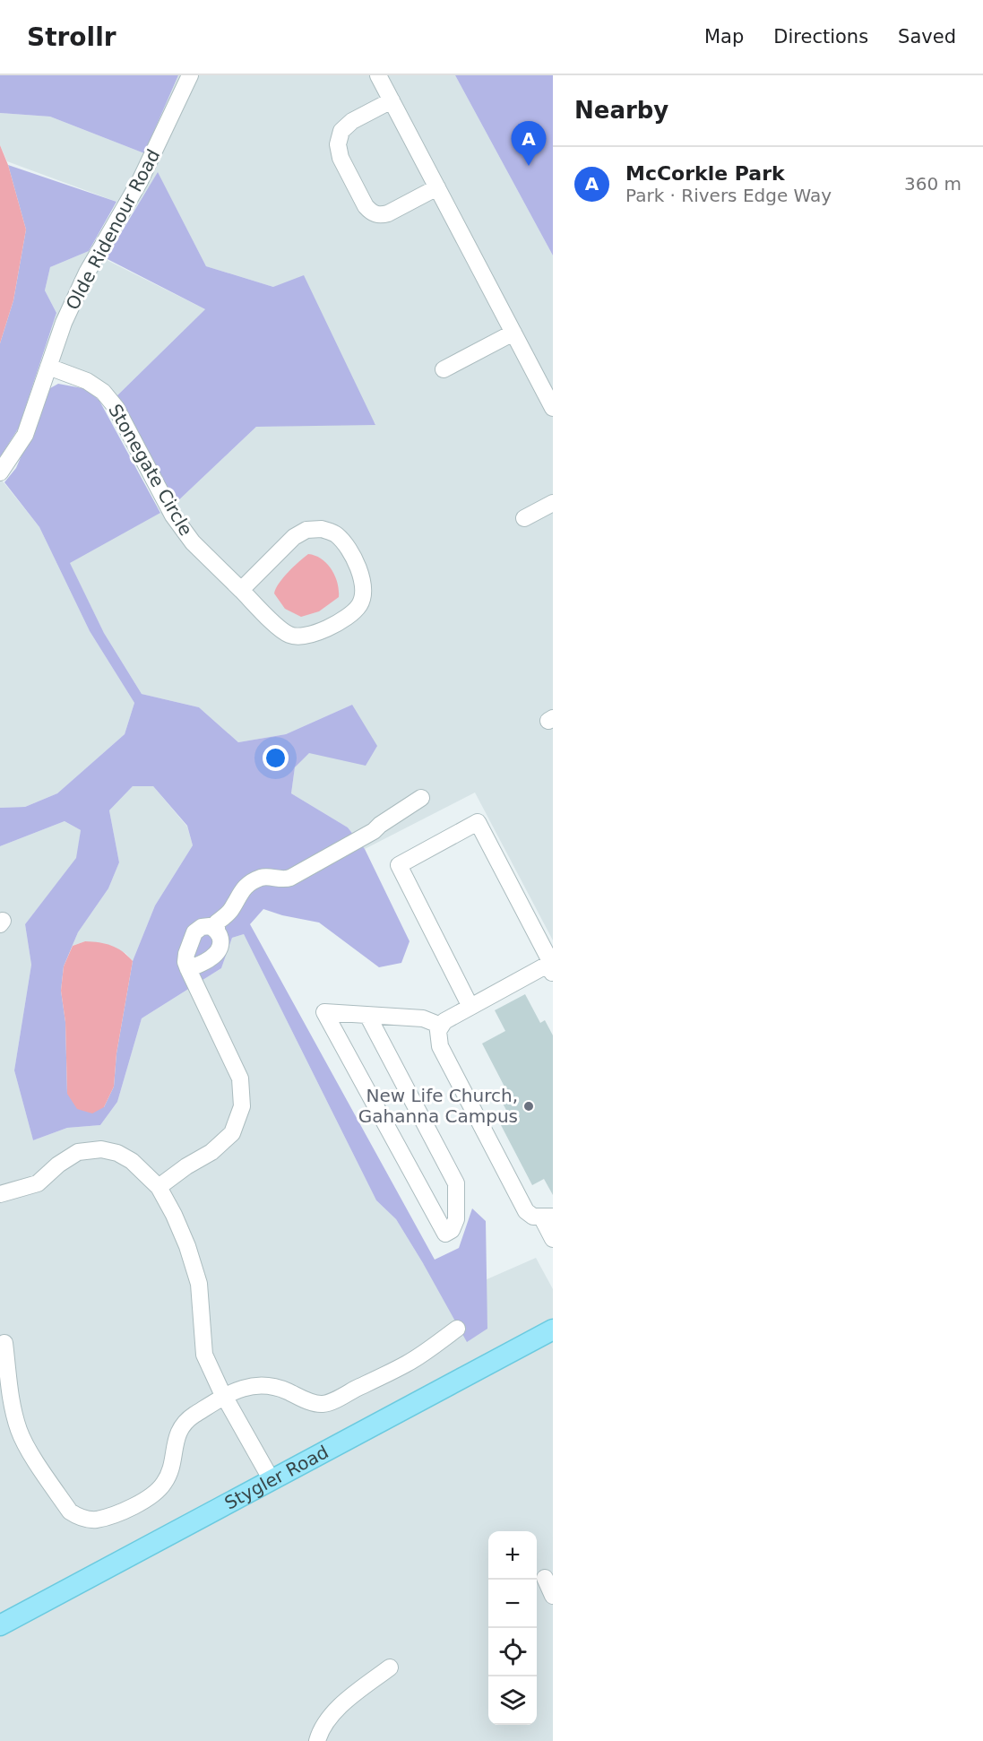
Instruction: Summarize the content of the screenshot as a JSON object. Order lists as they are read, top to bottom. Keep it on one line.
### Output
{"streets":{"main road":["Stygler Road"],"street":["Olde Ridenour Road","Stonegate Circle"]},"crossings":[["Olde Ridenour Road","Stonegate Circle"]],"places":["New Life Church, Gahanna Campus"],"page":{"header":"Strollr","nav":["Map","Directions","Saved"],"heading":"Nearby","pins":"A","list":[{"mark":"A","name":"McCorkle Park","note":"Park · Rivers Edge Way","value":"360 m"}],"map_buttons":["+","−"]}}
